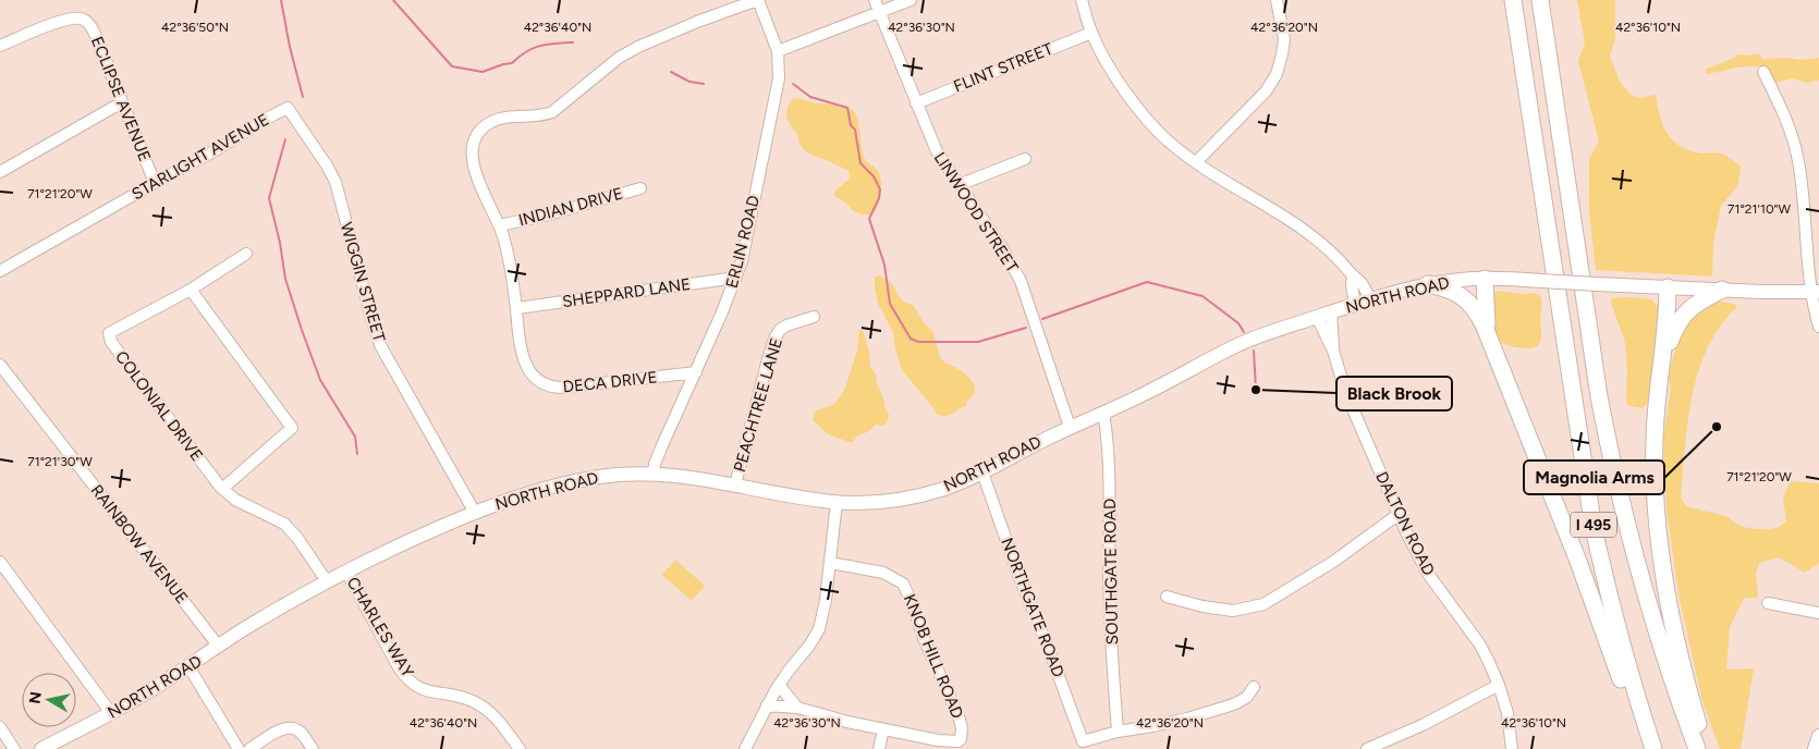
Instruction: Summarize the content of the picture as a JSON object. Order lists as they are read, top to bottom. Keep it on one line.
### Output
{"streets":{"highway":["I 495"],"main road":["NORTH ROAD"],"street":["FLINT STREET","ECLIPSE AVENUE","STARLIGHT AVENUE","INDIAN DRIVE","LINWOOD STREET","ERLIN ROAD","WIGGIN STREET","SHEPPARD LANE","DECA DRIVE","PEACHTREE LANE","COLONIAL DRIVE","DALTON ROAD","RAINBOW AVENUE","SOUTHGATE ROAD","NORTHGATE ROAD","CHARLES WAY","KNOB HILL ROAD"]},"crossings":[["FLINT STREET","LINWOOD STREET"],["ECLIPSE AVENUE","STARLIGHT AVENUE"],["STARLIGHT AVENUE","WIGGIN STREET"],["LINWOOD STREET","NORTH ROAD"],["ERLIN ROAD","SHEPPARD LANE"],["ERLIN ROAD","NORTH ROAD"],["ERLIN ROAD","DECA DRIVE"],["WIGGIN STREET","NORTH ROAD"],["SHEPPARD LANE","DECA DRIVE"],["NORTH ROAD","PEACHTREE LANE"],["NORTH ROAD","COLONIAL DRIVE"],["NORTH ROAD","DALTON ROAD"],["NORTH ROAD","RAINBOW AVENUE"],["NORTH ROAD","SOUTHGATE ROAD"],["NORTH ROAD","NORTHGATE ROAD"],["NORTH ROAD","CHARLES WAY"]],"places":["Black Brook","Magnolia Arms"],"north":"left","coordinates":["42°36'10\"N","42°36'50\"N","42°36'40\"N","42°36'30\"N","42°36'20\"N","71°21'20\"W","71°21'10\"W","71°21'30\"W"]}
